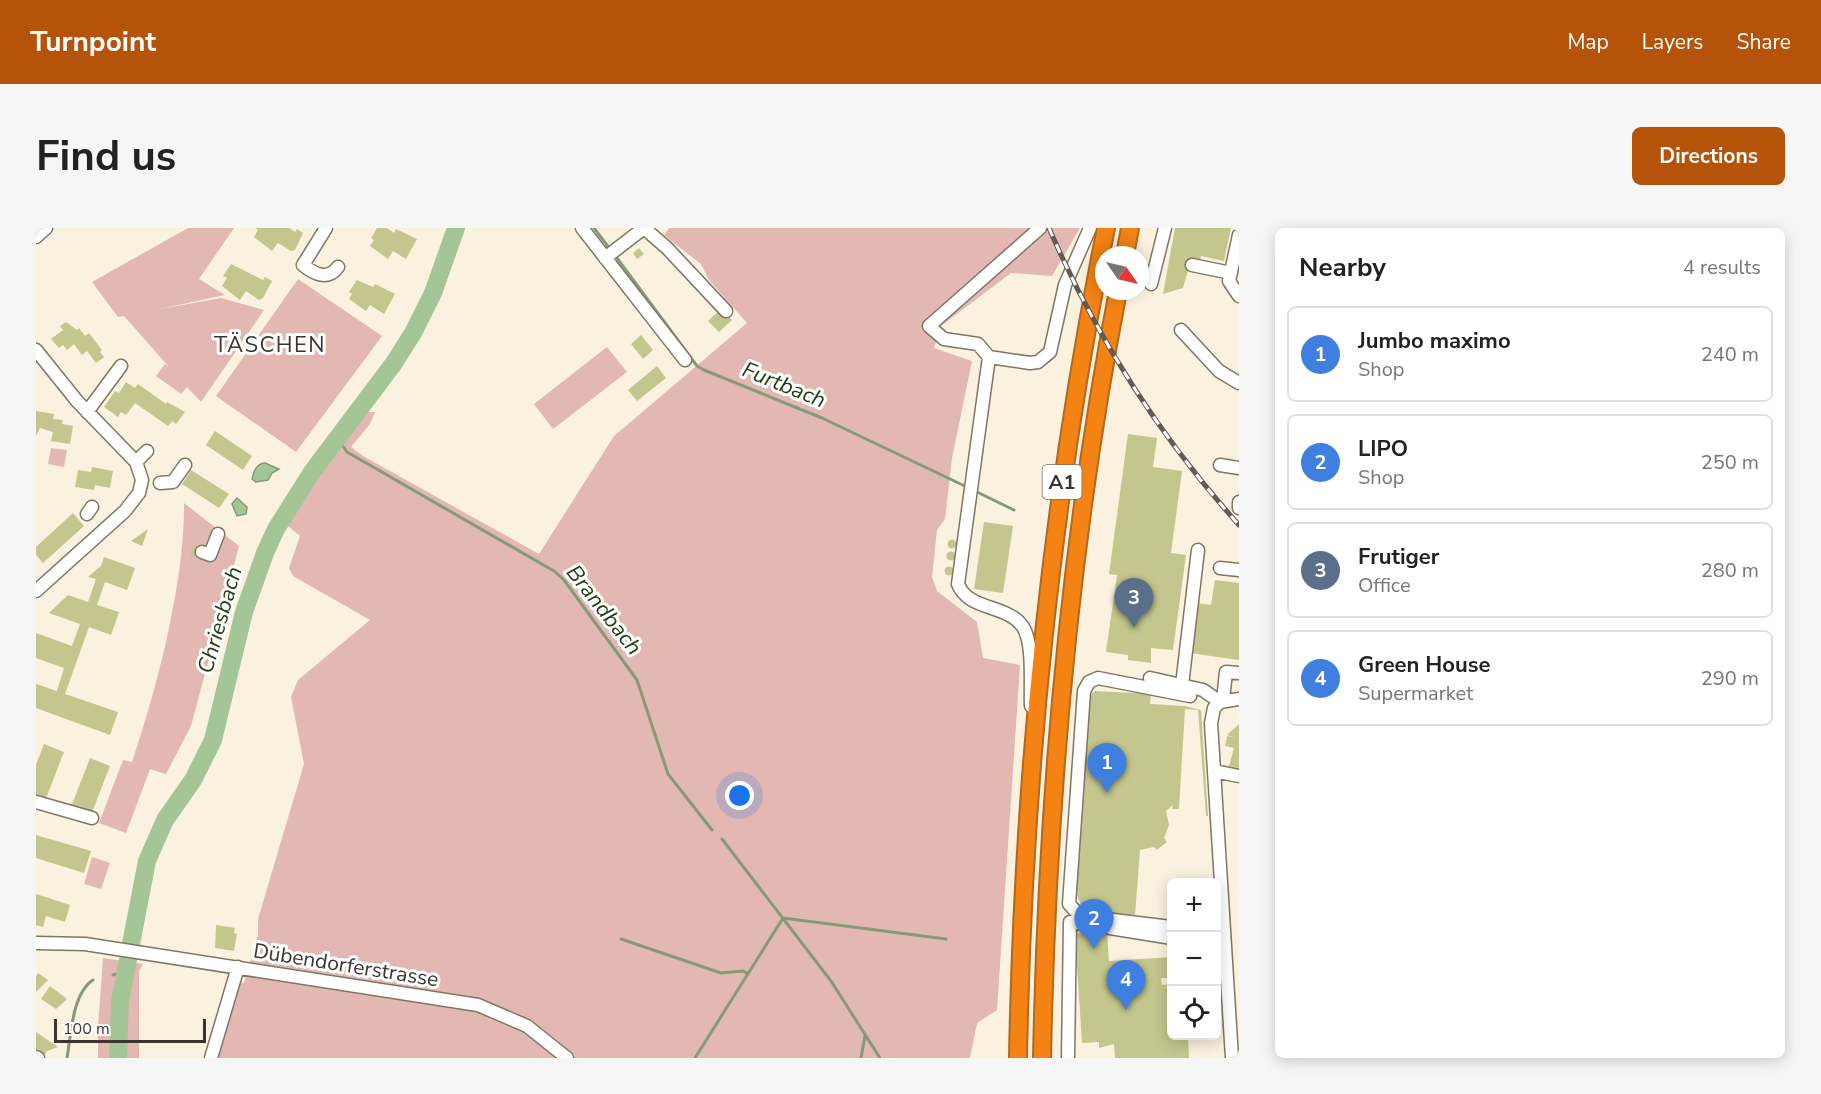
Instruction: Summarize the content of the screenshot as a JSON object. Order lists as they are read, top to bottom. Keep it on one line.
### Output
{"streets":{"highway":["A1"],"street":["Dübendorferstrasse"]},"districts":["TÄSCHEN"],"water":["Furtbach","Brandbach","Chriesbach"],"scale_bar":"100 m","north":"bottom right","page":{"header":"Turnpoint","nav":["Map","Layers","Share"],"buttons":"Directions","title":"Find us","heading":["Nearby","4 results"],"list":[{"mark":"1","name":"Jumbo maximo","note":"Shop","value":"240 m"},{"mark":"2","name":"LIPO","note":"Shop","value":"250 m"},{"mark":"3","name":"Frutiger","note":"Office","value":"280 m"},{"mark":"4","name":"Green House","note":"Supermarket","value":"290 m"}],"pins":["3","1","2","4"],"map_buttons":["+","−"],"scale":"100 m"}}
